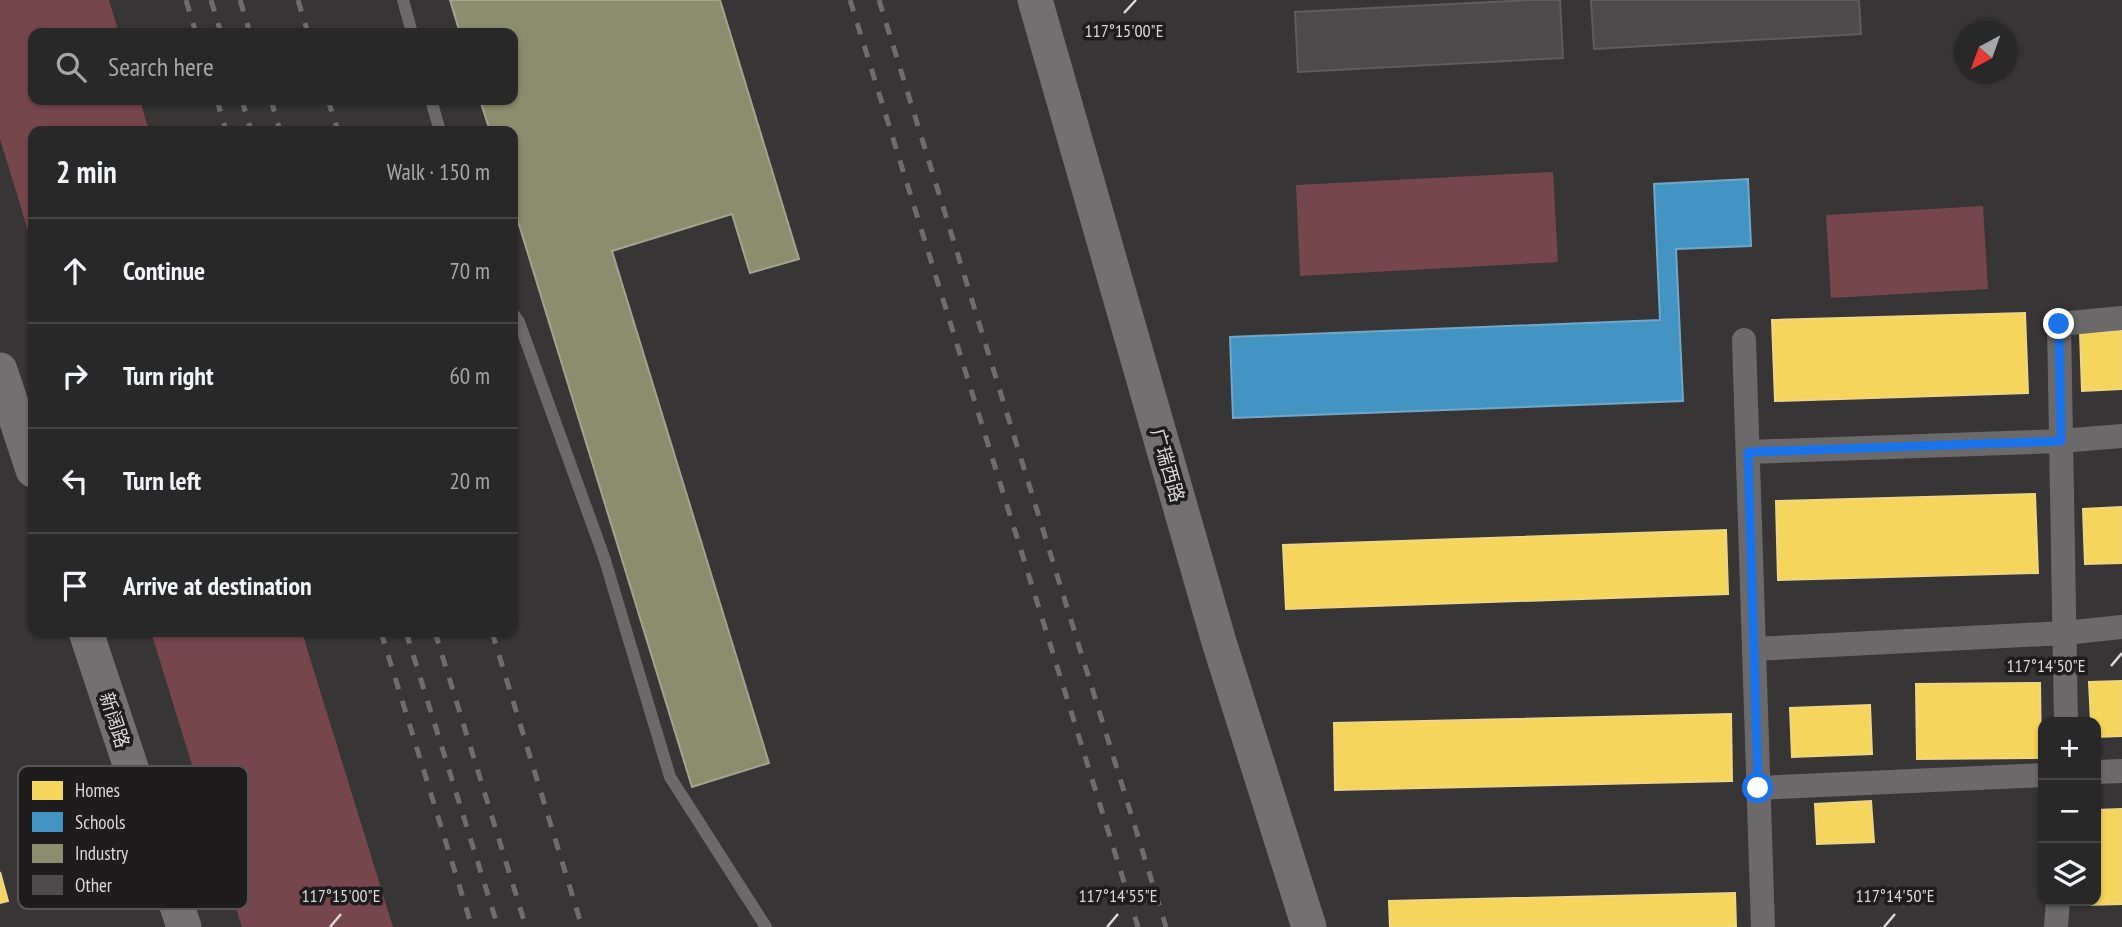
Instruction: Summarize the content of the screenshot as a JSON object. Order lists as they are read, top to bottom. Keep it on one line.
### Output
{"streets":{"street":["广瑞西路","新阔路"]},"legend":["Homes","Schools","Industry","Other"],"north":"bottom left","page":{"search":"Search here","heading":["2 min","Walk · 150 m"],"list":[["Continue","70 m"],["Turn right","60 m"],["Turn left","20 m"],"Arrive at destination"],"map_buttons":["+","−"]},"coordinates":["117°15'00\"E","117°14'50\"E","117°14'55\"E"]}
